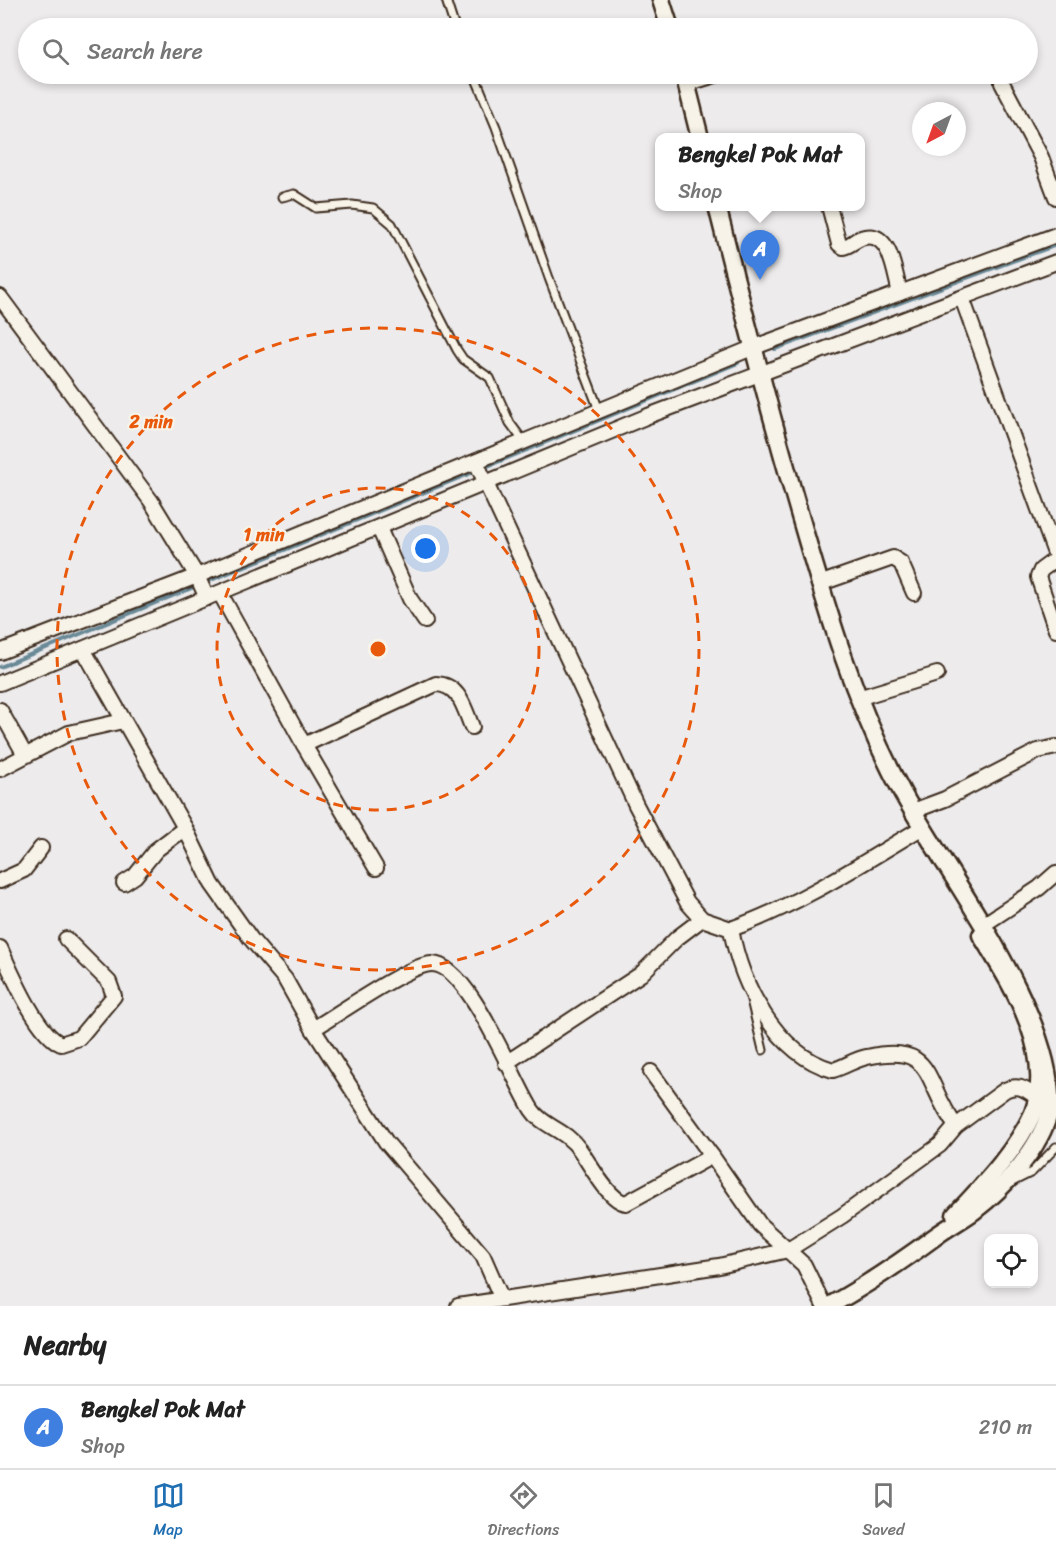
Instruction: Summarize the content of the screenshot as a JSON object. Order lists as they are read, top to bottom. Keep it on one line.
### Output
{"north":"bottom left","page":{"search":"Search here","popup":["Bengkel Pok Mat","Shop"],"pins":"A","heading":"Nearby","list":[{"mark":"A","name":"Bengkel Pok Mat","note":"Shop","value":"210 m"}],"nav":["Map","Directions","Saved"]},"rings":["2 min","1 min"]}
